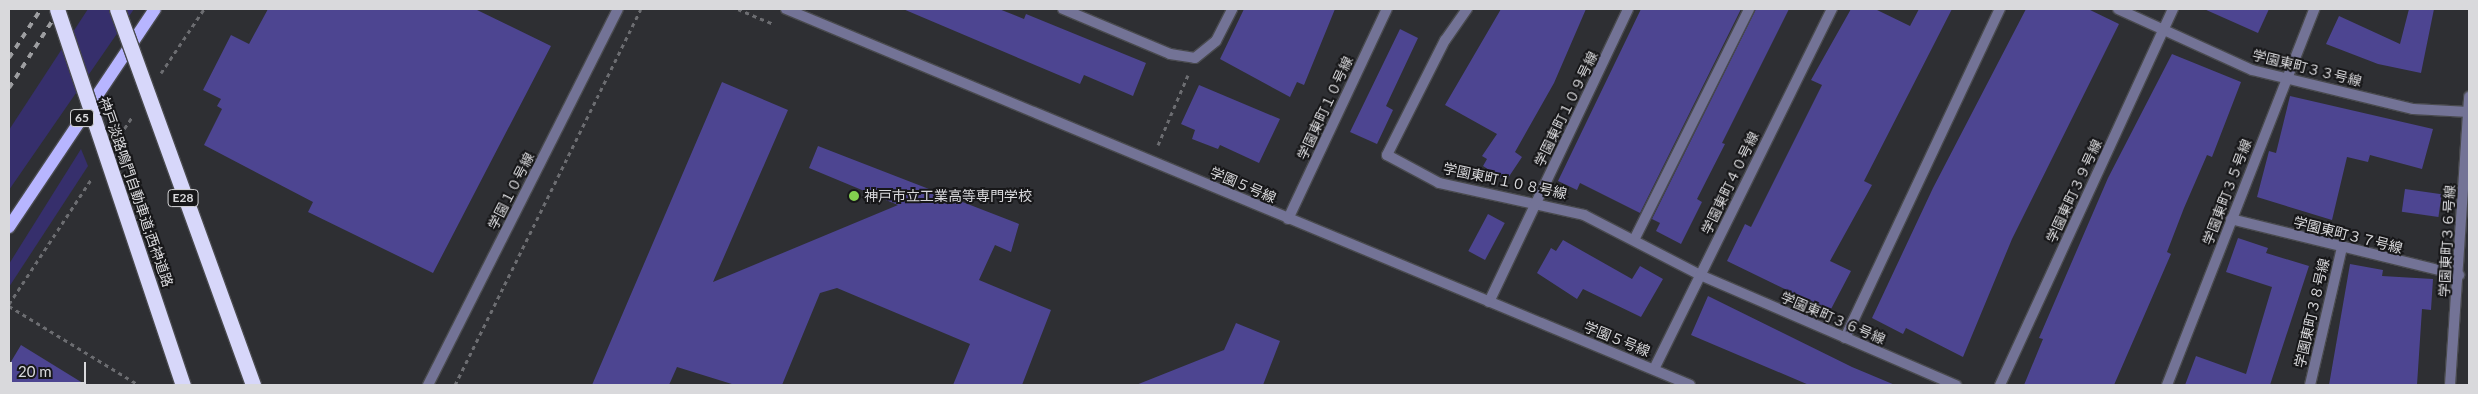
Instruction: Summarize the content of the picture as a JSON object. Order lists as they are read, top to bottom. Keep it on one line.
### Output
{"streets":{"highway":["神戸淡路鳴門自動車道;西神道路","E28"],"main road":["65"],"street":["学園東町３３号線","学園東町１０号線","学園東町１０９号線","学園東町１０８号線","学園東町４０号線","学園５号線","学園１０号線","学園東町３９号線","学園東町３５号線","学園東町３７号線","学園東町３６号線","学園東町３８号線"]},"crossings":[["学園東町３３号線","学園東町３９号線"],["学園東町３３号線","学園東町３５号線"],["学園東町３３号線","学園東町３６号線"],["学園東町１０号線","学園５号線"],["学園東町１０９号線","学園東町１０８号線"],["学園東町１０９号線","学園５号線"],["学園東町１０８号線","学園東町４０号線"],["学園東町１０８号線","学園東町３６号線"],["学園東町４０号線","学園５号線"],["学園東町４０号線","学園東町３６号線"],["学園東町３５号線","学園東町３７号線"],["学園東町３７号線","学園東町３６号線"],["学園東町３７号線","学園東町３８号線"]],"places":["神戸市立工業高等専門学校"],"scale_bar":"20 m"}
